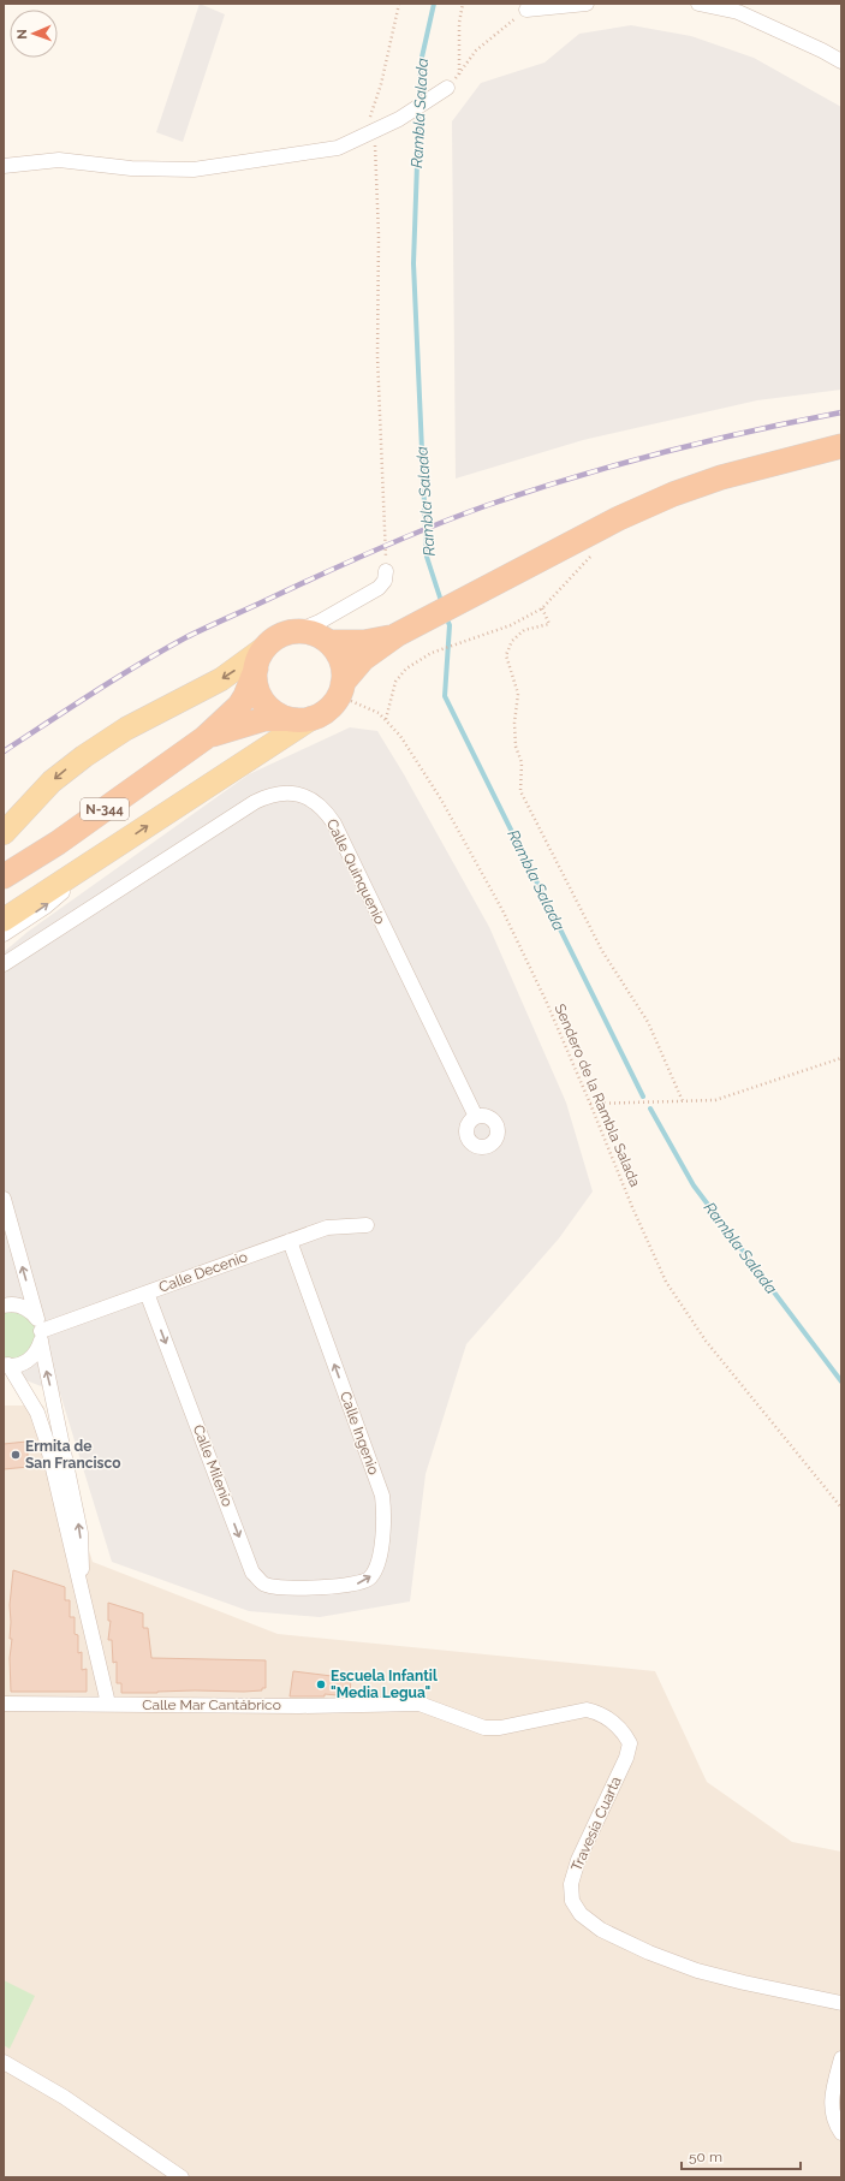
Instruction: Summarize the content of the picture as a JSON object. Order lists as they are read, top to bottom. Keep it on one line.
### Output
{"streets":{"highway":["N-344"],"street":["Calle Quinquenio","Calle Decenio","Calle Ingenio","Calle Milenio","Calle Mar Cantábrico","Travesía Cuarta"],"path":["Sendero de la Rambla Salada"]},"crossings":[["N-344","Sendero de la Rambla Salada"],["Calle Decenio","Calle Ingenio"],["Calle Decenio","Calle Milenio"],["Calle Ingenio","Calle Milenio"],["Calle Mar Cantábrico","Travesía Cuarta"]],"one_way":["Calle Ingenio","Calle Milenio"],"water":["Rambla Salada"],"places":["Ermita de San Francisco","Escuela Infantil \"Media Legua\""],"scale_bar":"50 m","north":"left"}
